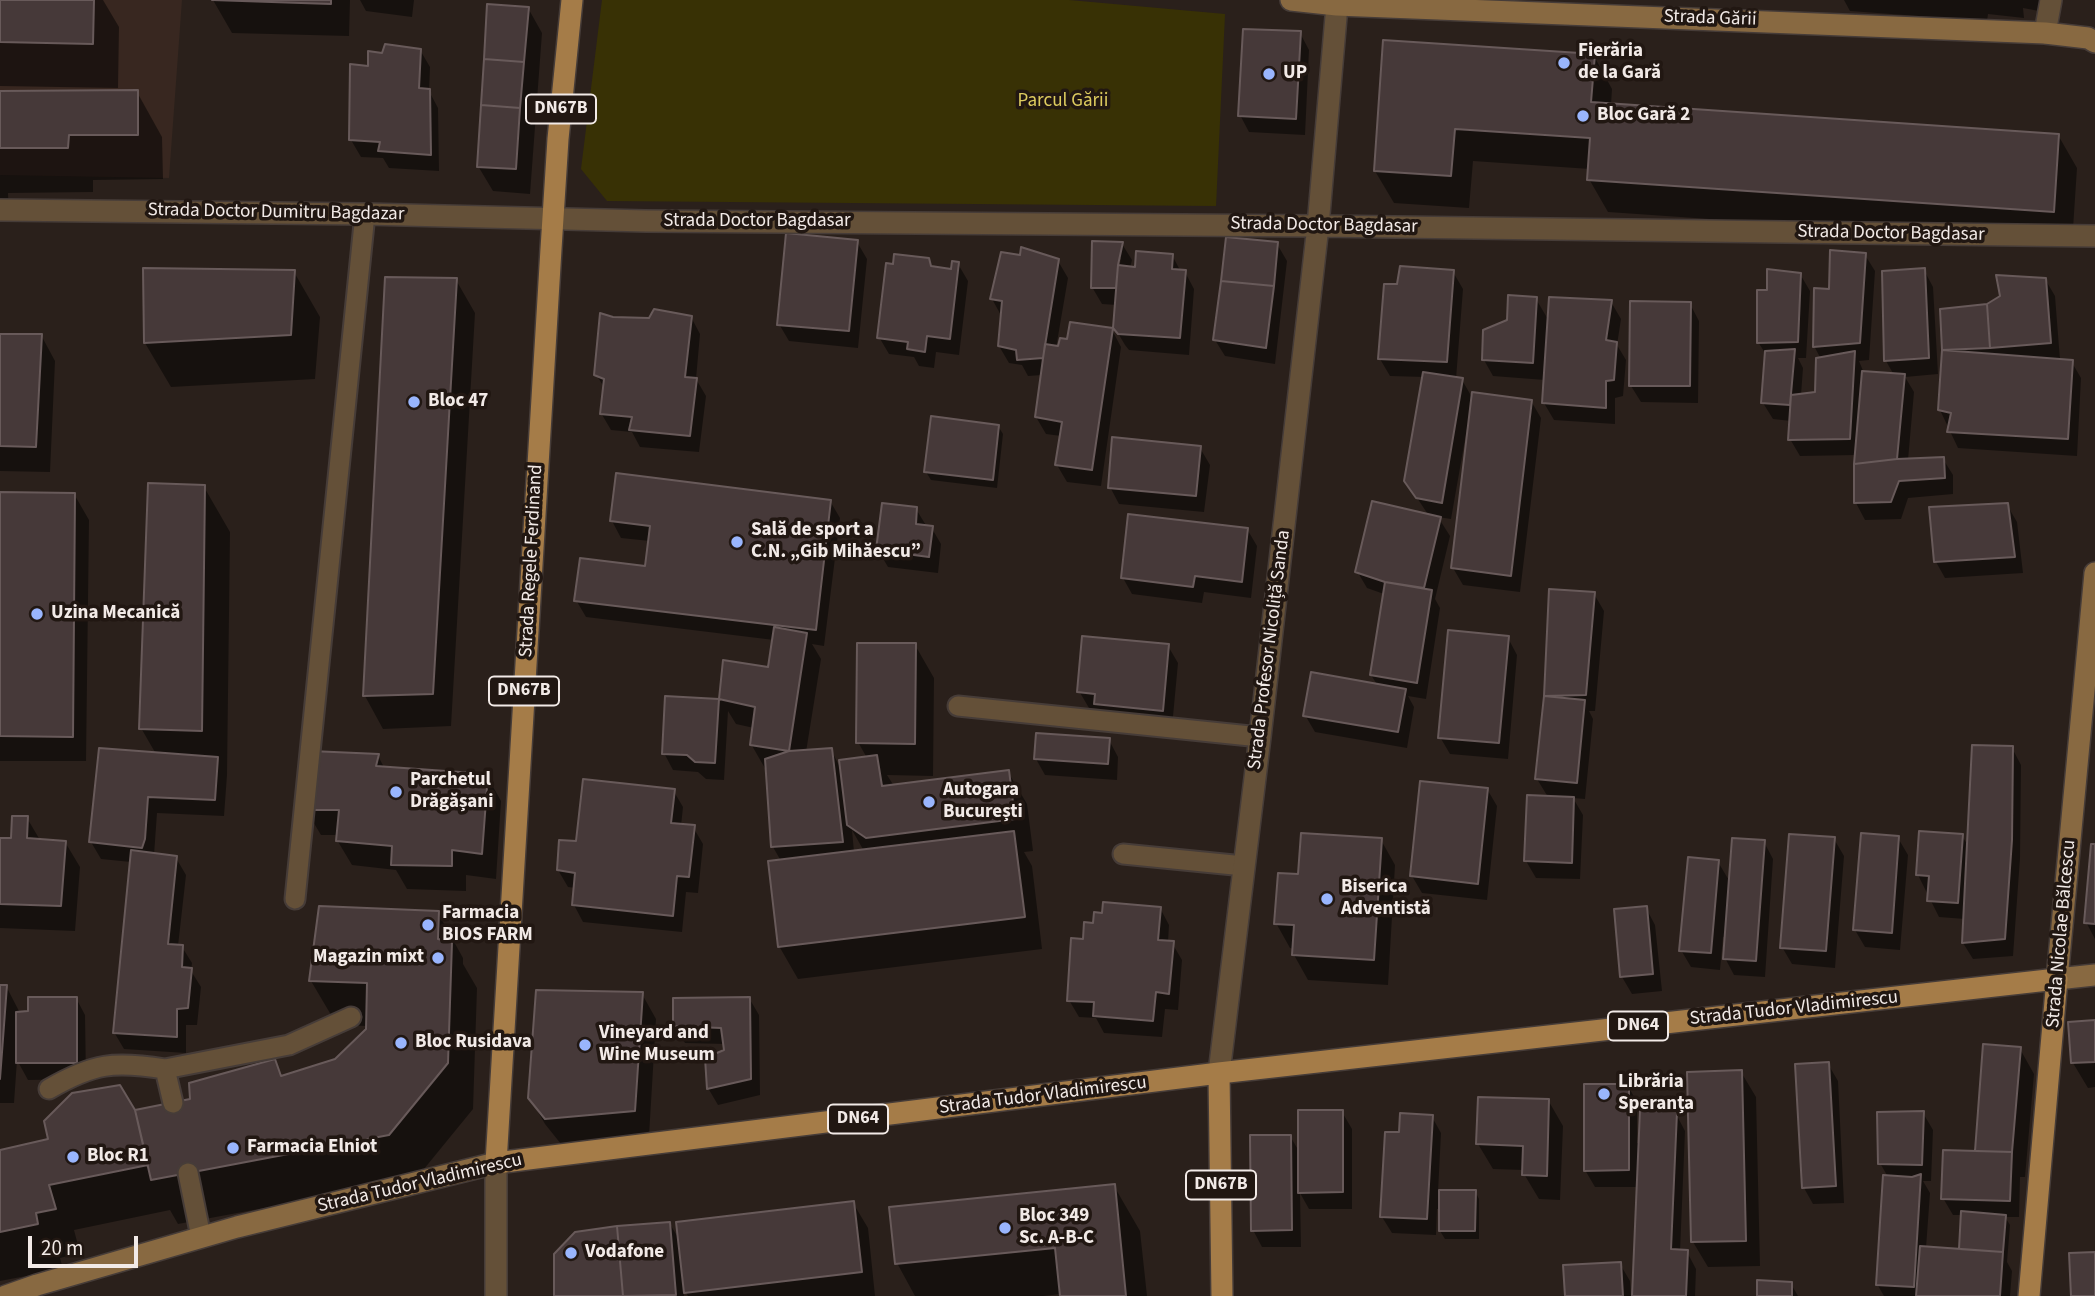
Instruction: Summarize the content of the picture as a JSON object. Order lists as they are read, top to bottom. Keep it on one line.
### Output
{"streets":{"main road":["DN67B","Strada Regele Ferdinand","Strada Profesor Nicoliță Sanda","Strada Nicolae Bălcescu","Strada Tudor Vladimirescu","DN64"],"street":["Strada Gării","Strada Doctor Dumitru Bagdazar","Strada Doctor Bagdasar"]},"crossings":[["Strada Gării","Strada Profesor Nicoliță Sanda"],["DN67B","Strada Regele Ferdinand"],["DN67B","Strada Tudor Vladimirescu"],["Strada Doctor Dumitru Bagdazar","Strada Doctor Bagdasar"],["Strada Doctor Dumitru Bagdazar","Strada Regele Ferdinand"],["Strada Doctor Bagdasar","Strada Regele Ferdinand"],["Strada Doctor Bagdasar","Strada Profesor Nicoliță Sanda"],["Strada Regele Ferdinand","Strada Tudor Vladimirescu"],["Strada Profesor Nicoliță Sanda","Strada Tudor Vladimirescu"],["Strada Nicolae Bălcescu","Strada Tudor Vladimirescu"]],"parks":["Parcul Gării"],"places":["Fierăria de la Gară","UP","Bloc Gară 2","Bloc 47","Sală de sport a C.N. „Gib Mihăescu”","Uzina Mecanică","Parchetul Drăgășani","Autogara București","Biserica Adventistă","Farmacia BIOS FARM","Magazin mixt","Bloc Rusidava","Vineyard and Wine Museum","Librăria Speranța","Farmacia Elniot","Bloc R1","Bloc 349 Sc. A-B-C","Vodafone"],"scale_bar":"20 m"}
